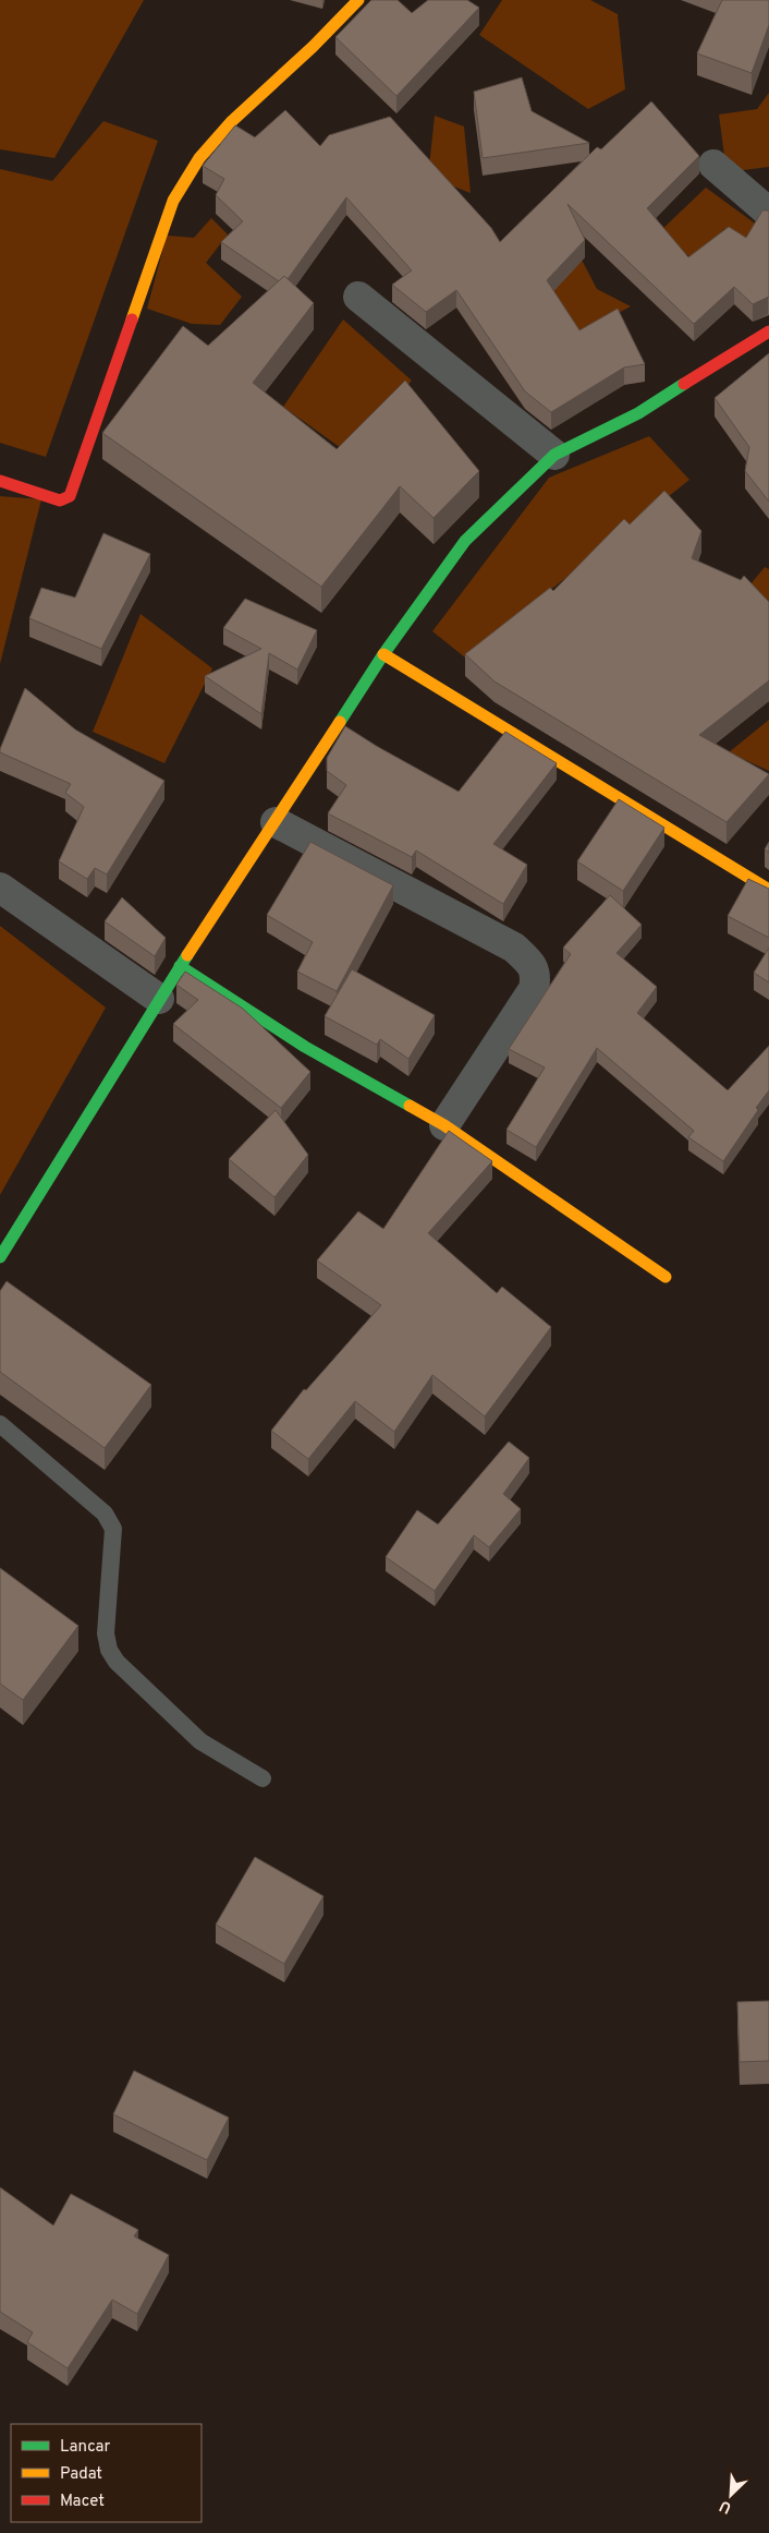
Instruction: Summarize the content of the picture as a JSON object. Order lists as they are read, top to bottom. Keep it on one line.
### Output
{"legend":["Lancar","Padat","Macet"],"north":"bottom left"}
